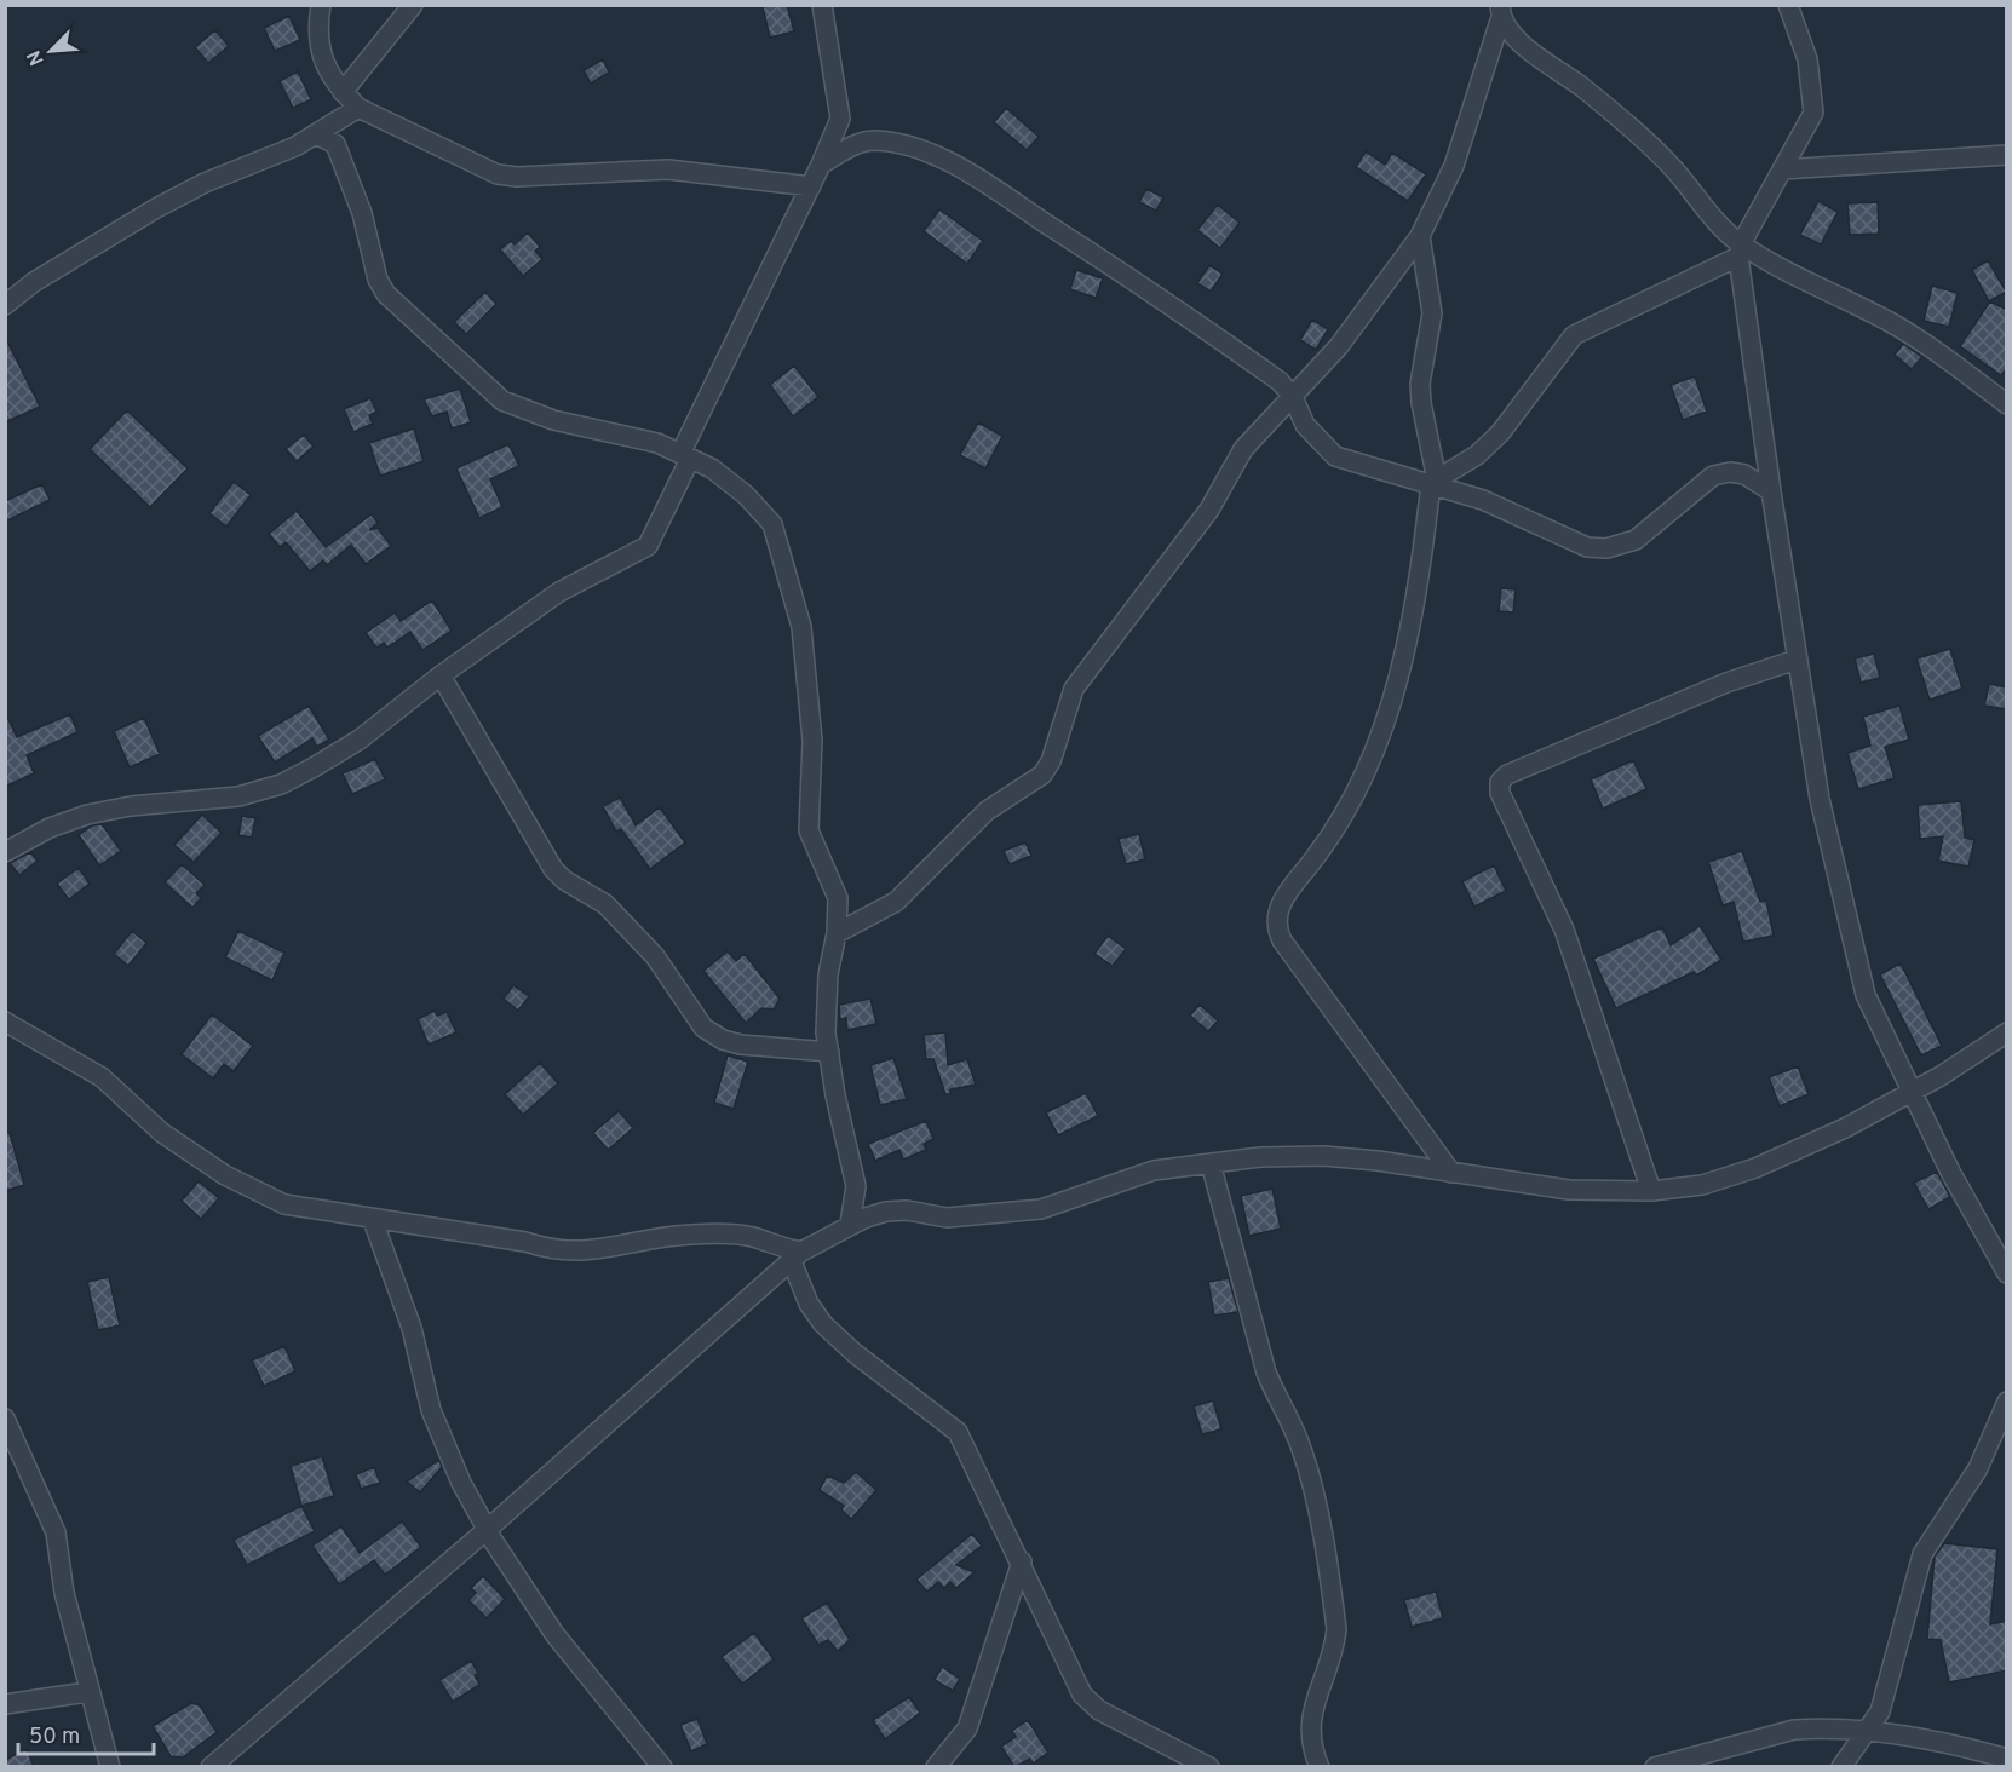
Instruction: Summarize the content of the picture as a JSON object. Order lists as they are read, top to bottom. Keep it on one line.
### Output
{"scale_bar":"50 m","north":"bottom left"}
